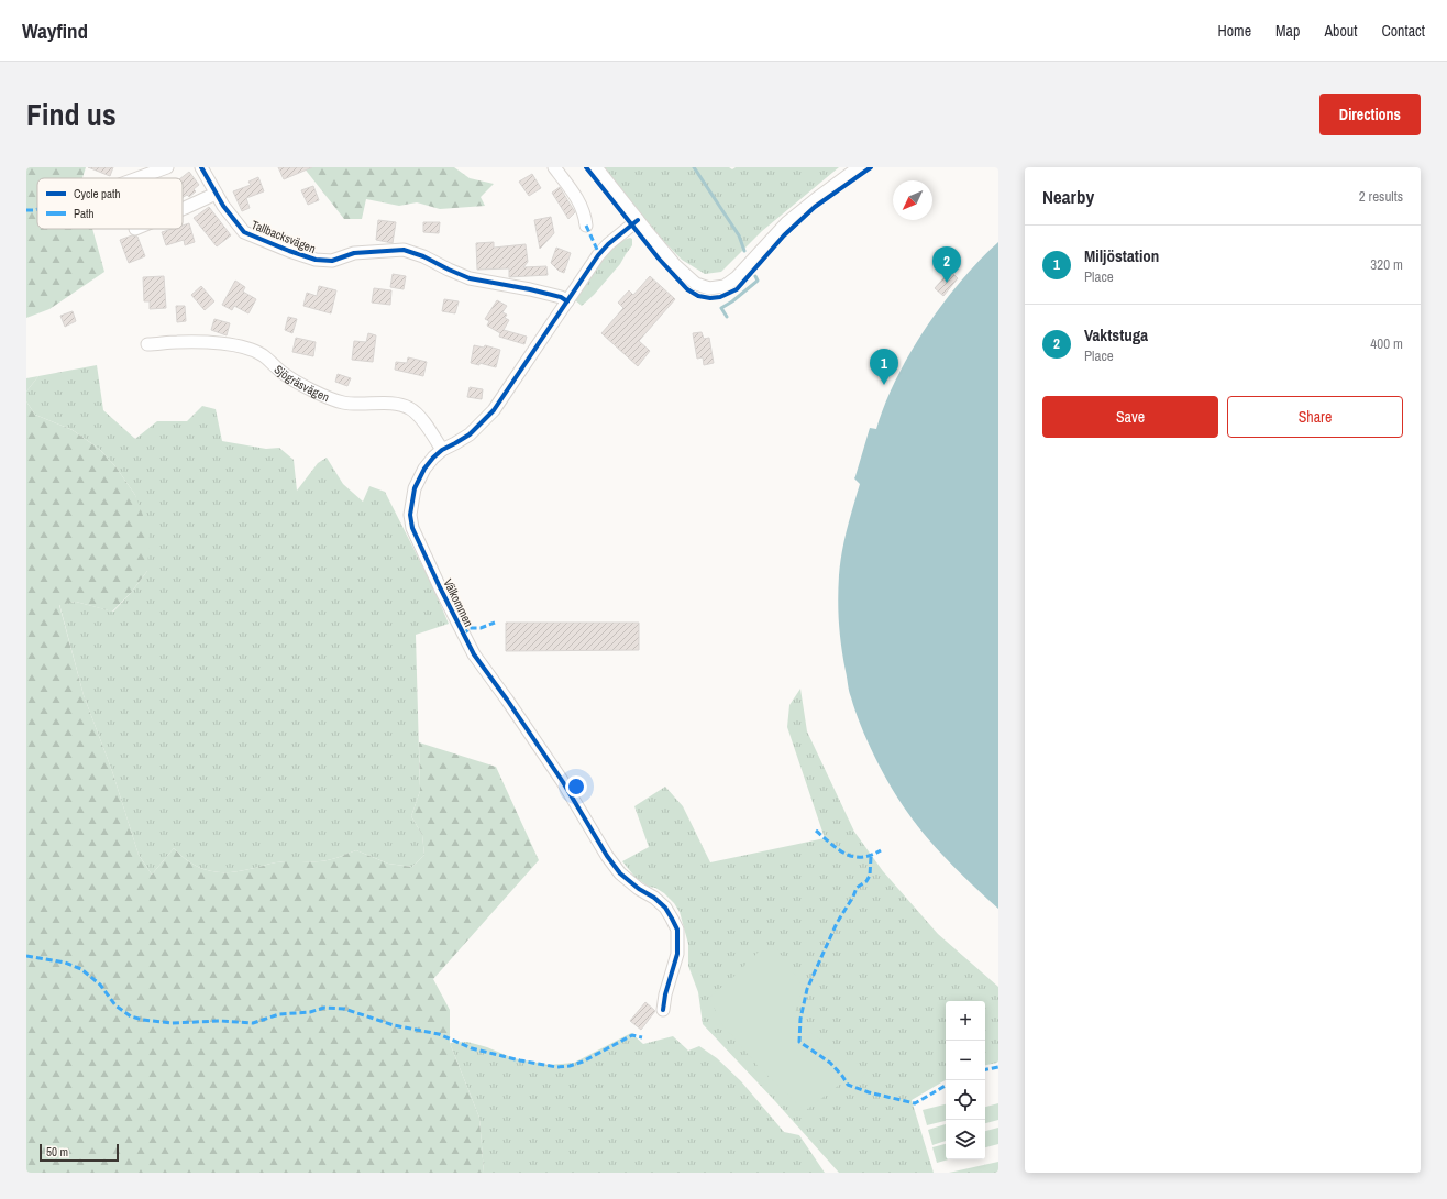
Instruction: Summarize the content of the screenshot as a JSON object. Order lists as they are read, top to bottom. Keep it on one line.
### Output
{"streets":{"street":["Tallbacksvägen","Sjögräsvägen","Välkommen"]},"crossings":[["Tallbacksvägen","Välkommen"],["Sjögräsvägen","Välkommen"]],"legend":["Cycle path","Path"],"scale_bar":"50 m","north":"bottom left","page":{"header":"Wayfind","nav":["Home","Map","About","Contact"],"title":"Find us","buttons":["Directions",["Save","Share"]],"heading":["Nearby","2 results"],"list":[{"mark":"1","name":"Miljöstation","note":"Place","value":"320 m"},{"mark":"2","name":"Vaktstuga","note":"Place","value":"400 m"}],"pins":["2","1"],"map_buttons":["+","−"],"scale":"50 m"}}
